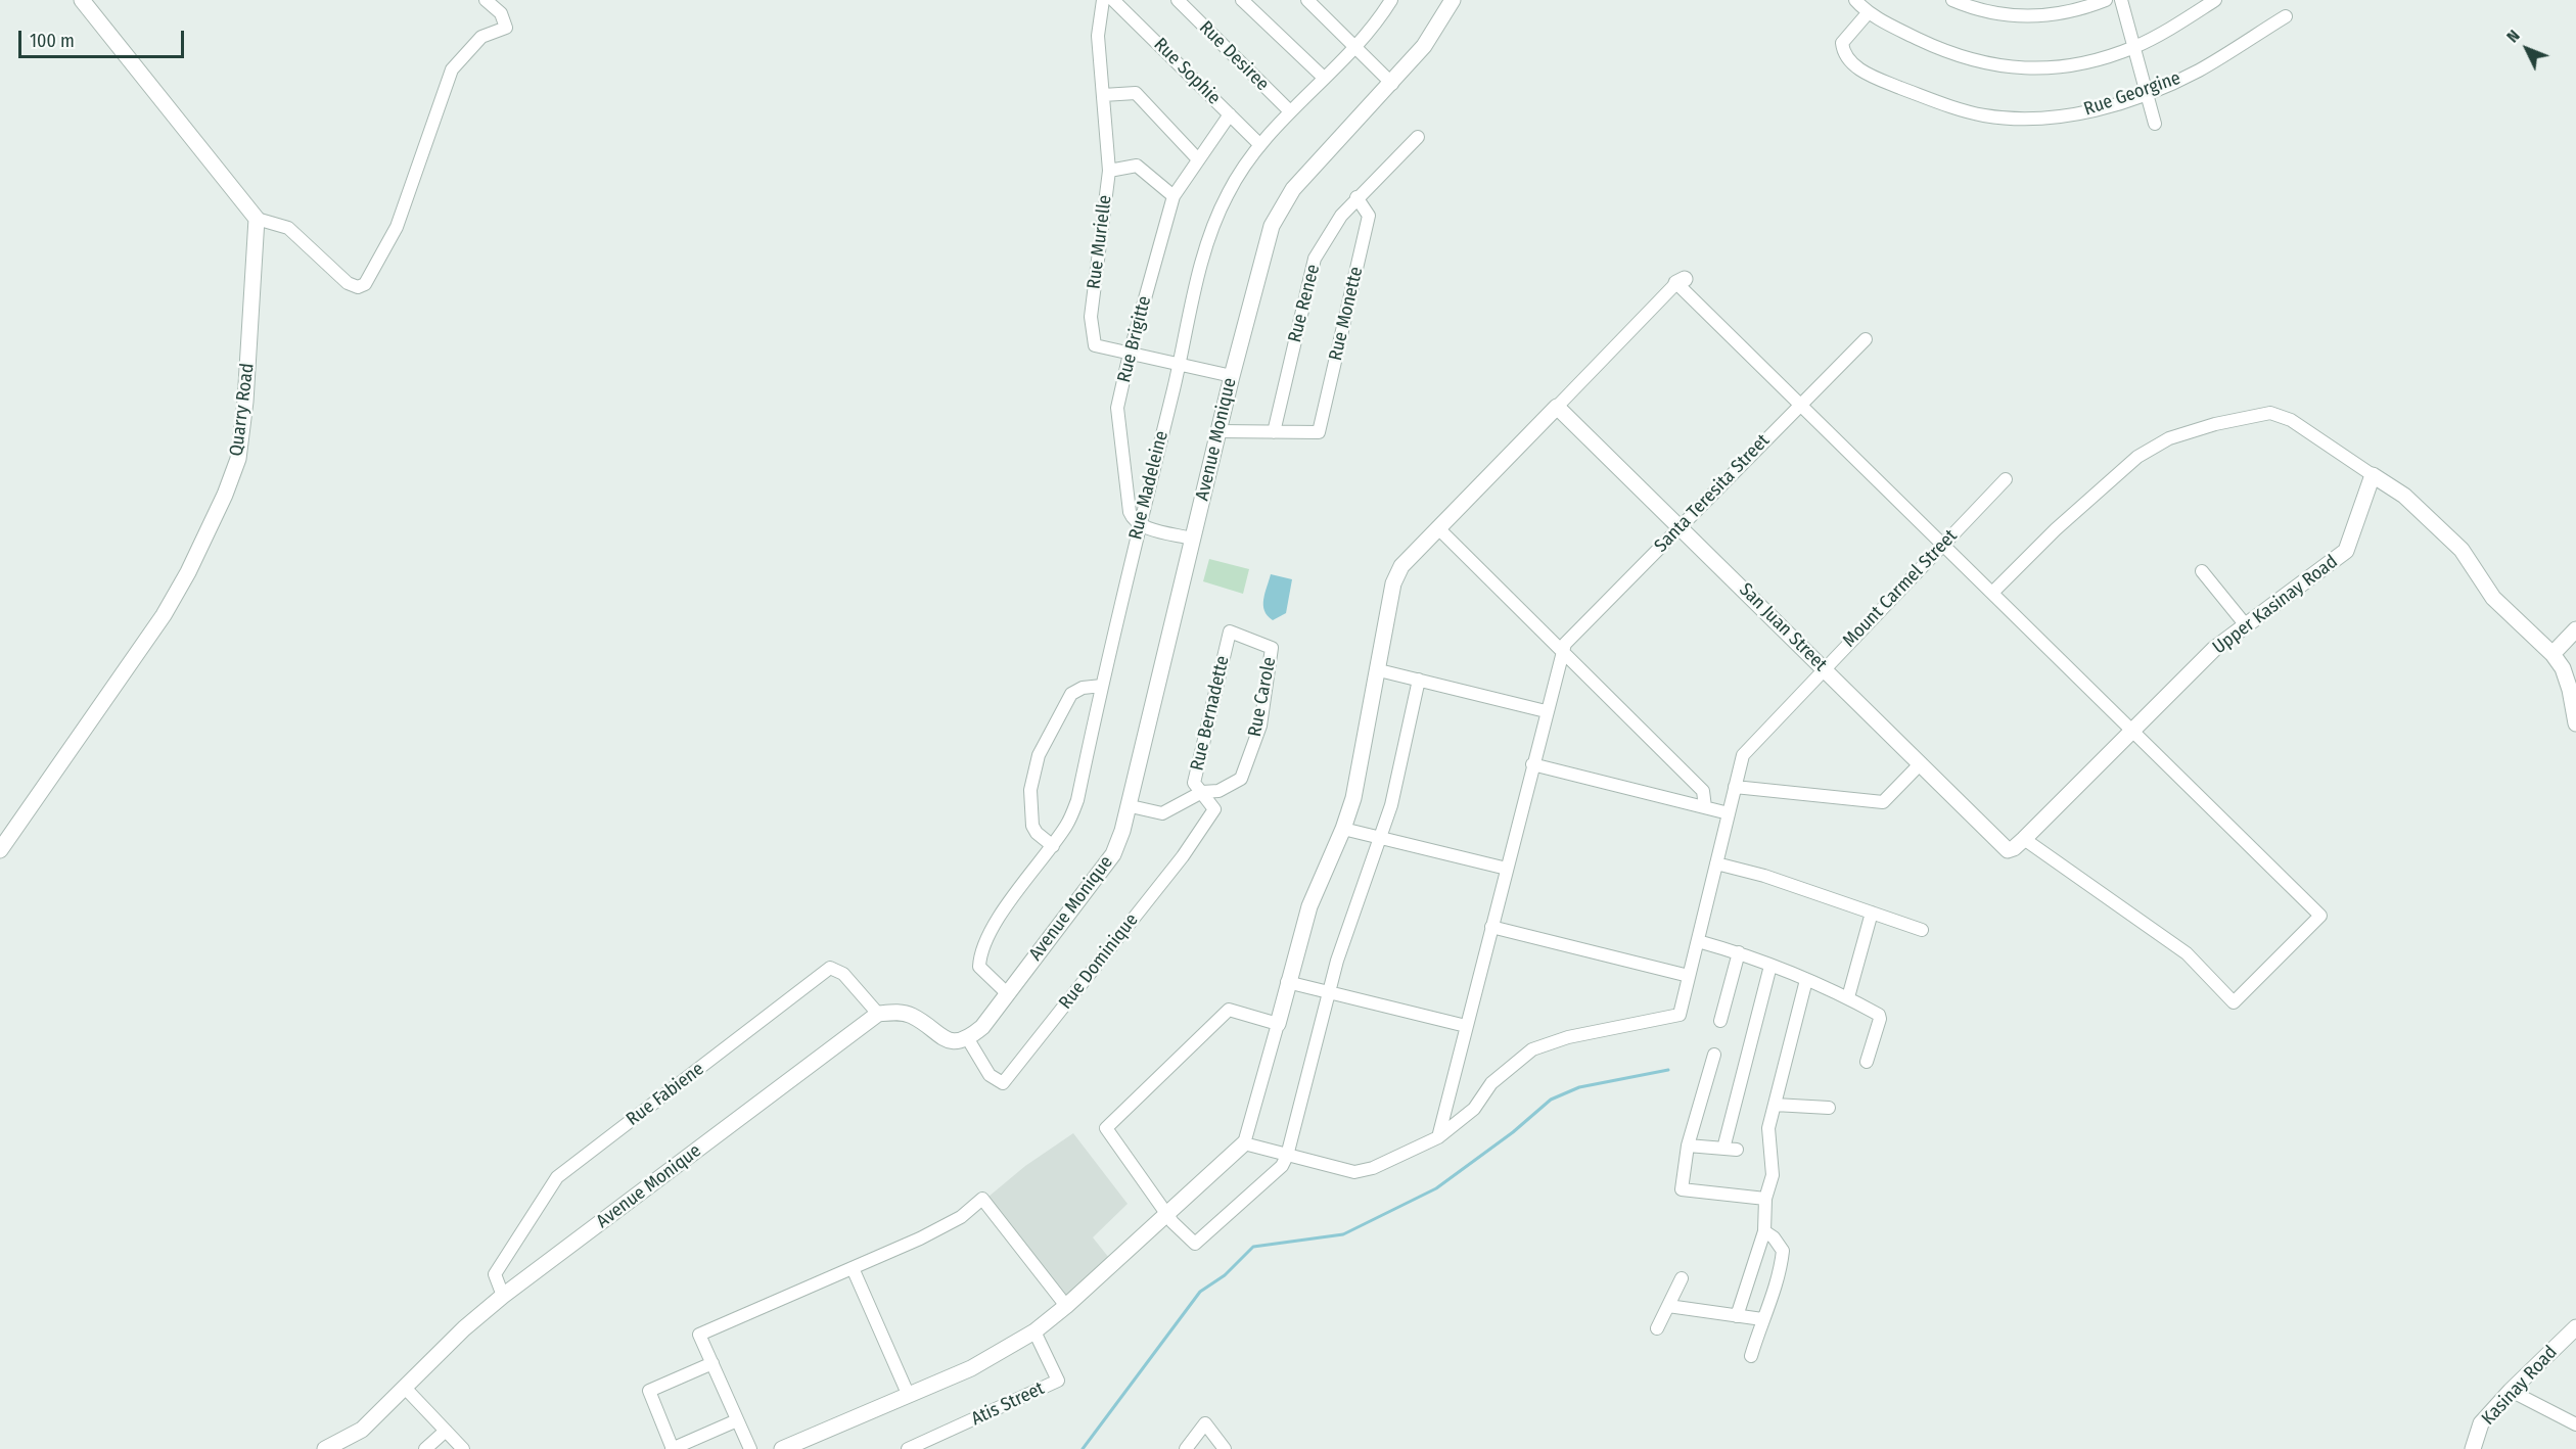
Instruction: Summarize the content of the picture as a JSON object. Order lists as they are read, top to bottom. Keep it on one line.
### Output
{"streets":{"street":["Rue Desiree","Rue Sophie","Rue Georgine","Rue Murielle","Rue Renee","Rue Monette","Rue Brigitte","Quarry Road","Avenue Monique","Rue Madeleine","Santa Teresita Street","Mount Carmel Street","Upper Kasinay Road","San Juan Street","Rue Carole","Rue Bernadette","Rue Dominique","Rue Fabiene","Kasinay Road","Atis Street"]},"crossings":[["Rue Desiree","Rue Madeleine"],["Rue Sophie","Rue Brigitte"],["Rue Sophie","Rue Madeleine"],["Rue Murielle","Rue Brigitte"],["Rue Murielle","Avenue Monique"],["Rue Murielle","Rue Madeleine"],["Rue Renee","Rue Monette"],["Rue Brigitte","Rue Madeleine"],["Avenue Monique","Rue Madeleine"],["Avenue Monique","Rue Carole"],["Avenue Monique","Rue Dominique"],["Avenue Monique","Rue Fabiene"],["Santa Teresita Street","San Juan Street"],["Mount Carmel Street","San Juan Street"],["Upper Kasinay Road","San Juan Street"],["Rue Carole","Rue Bernadette"],["Rue Carole","Rue Dominique"],["Rue Bernadette","Rue Dominique"]],"scale_bar":"100 m","north":"top left"}
